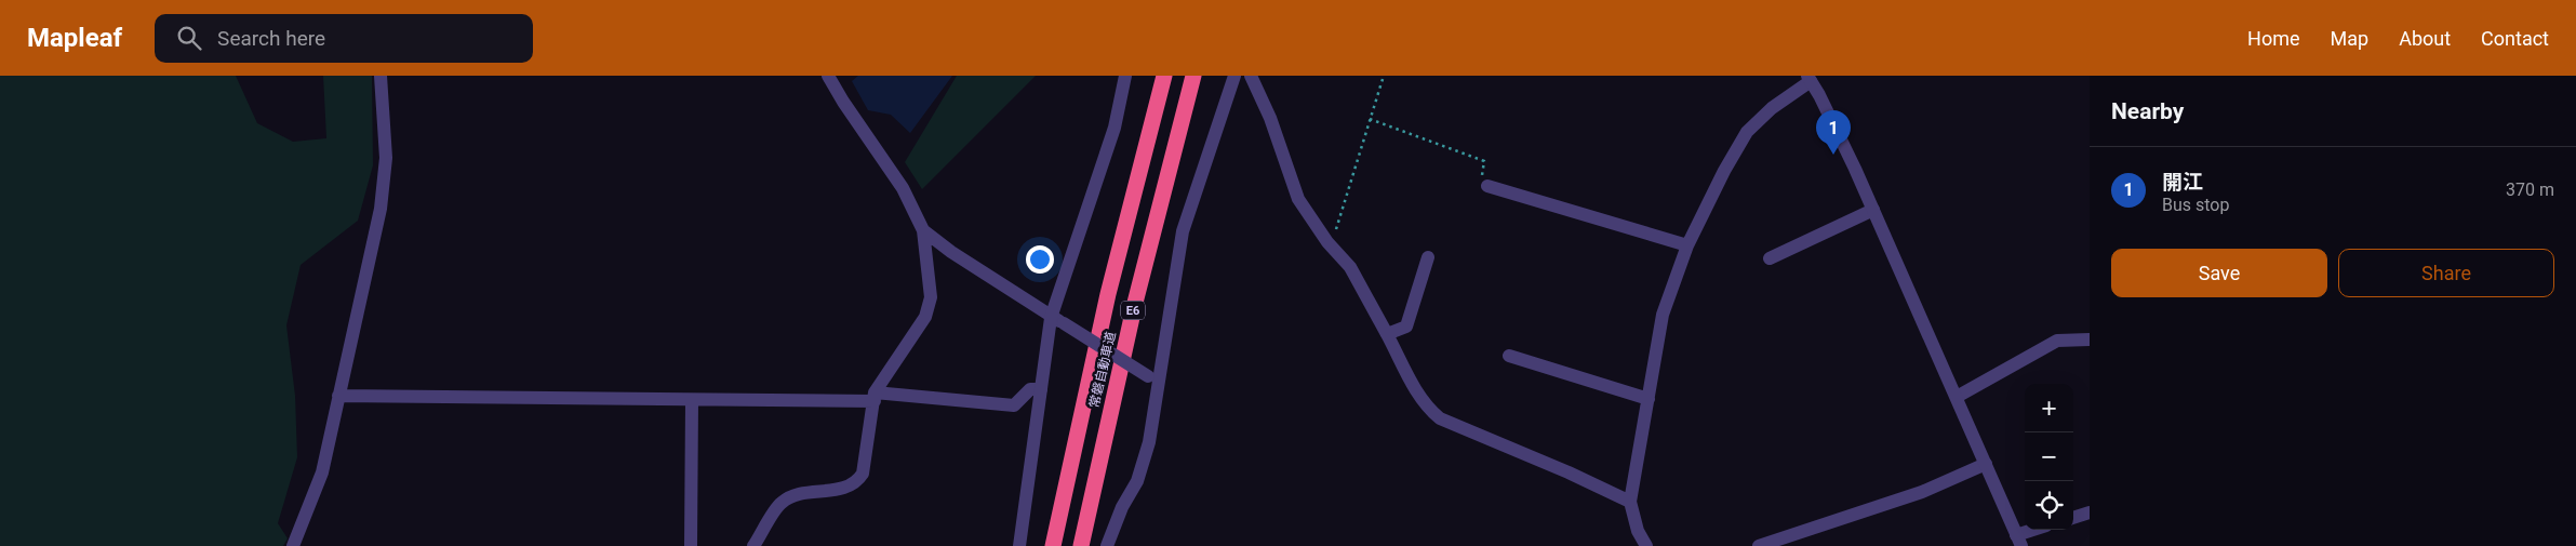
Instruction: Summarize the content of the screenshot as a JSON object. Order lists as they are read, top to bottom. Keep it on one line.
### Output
{"streets":{"highway":["E6","常磐自動車道"]},"page":{"header":"Mapleaf","search":"Search here","nav":["Home","Map","About","Contact"],"heading":"Nearby","pins":"1","list":[{"mark":"1","name":"開江","note":"Bus stop","value":"370 m"}],"buttons":["Save","Share"],"map_buttons":["+","−"]}}
